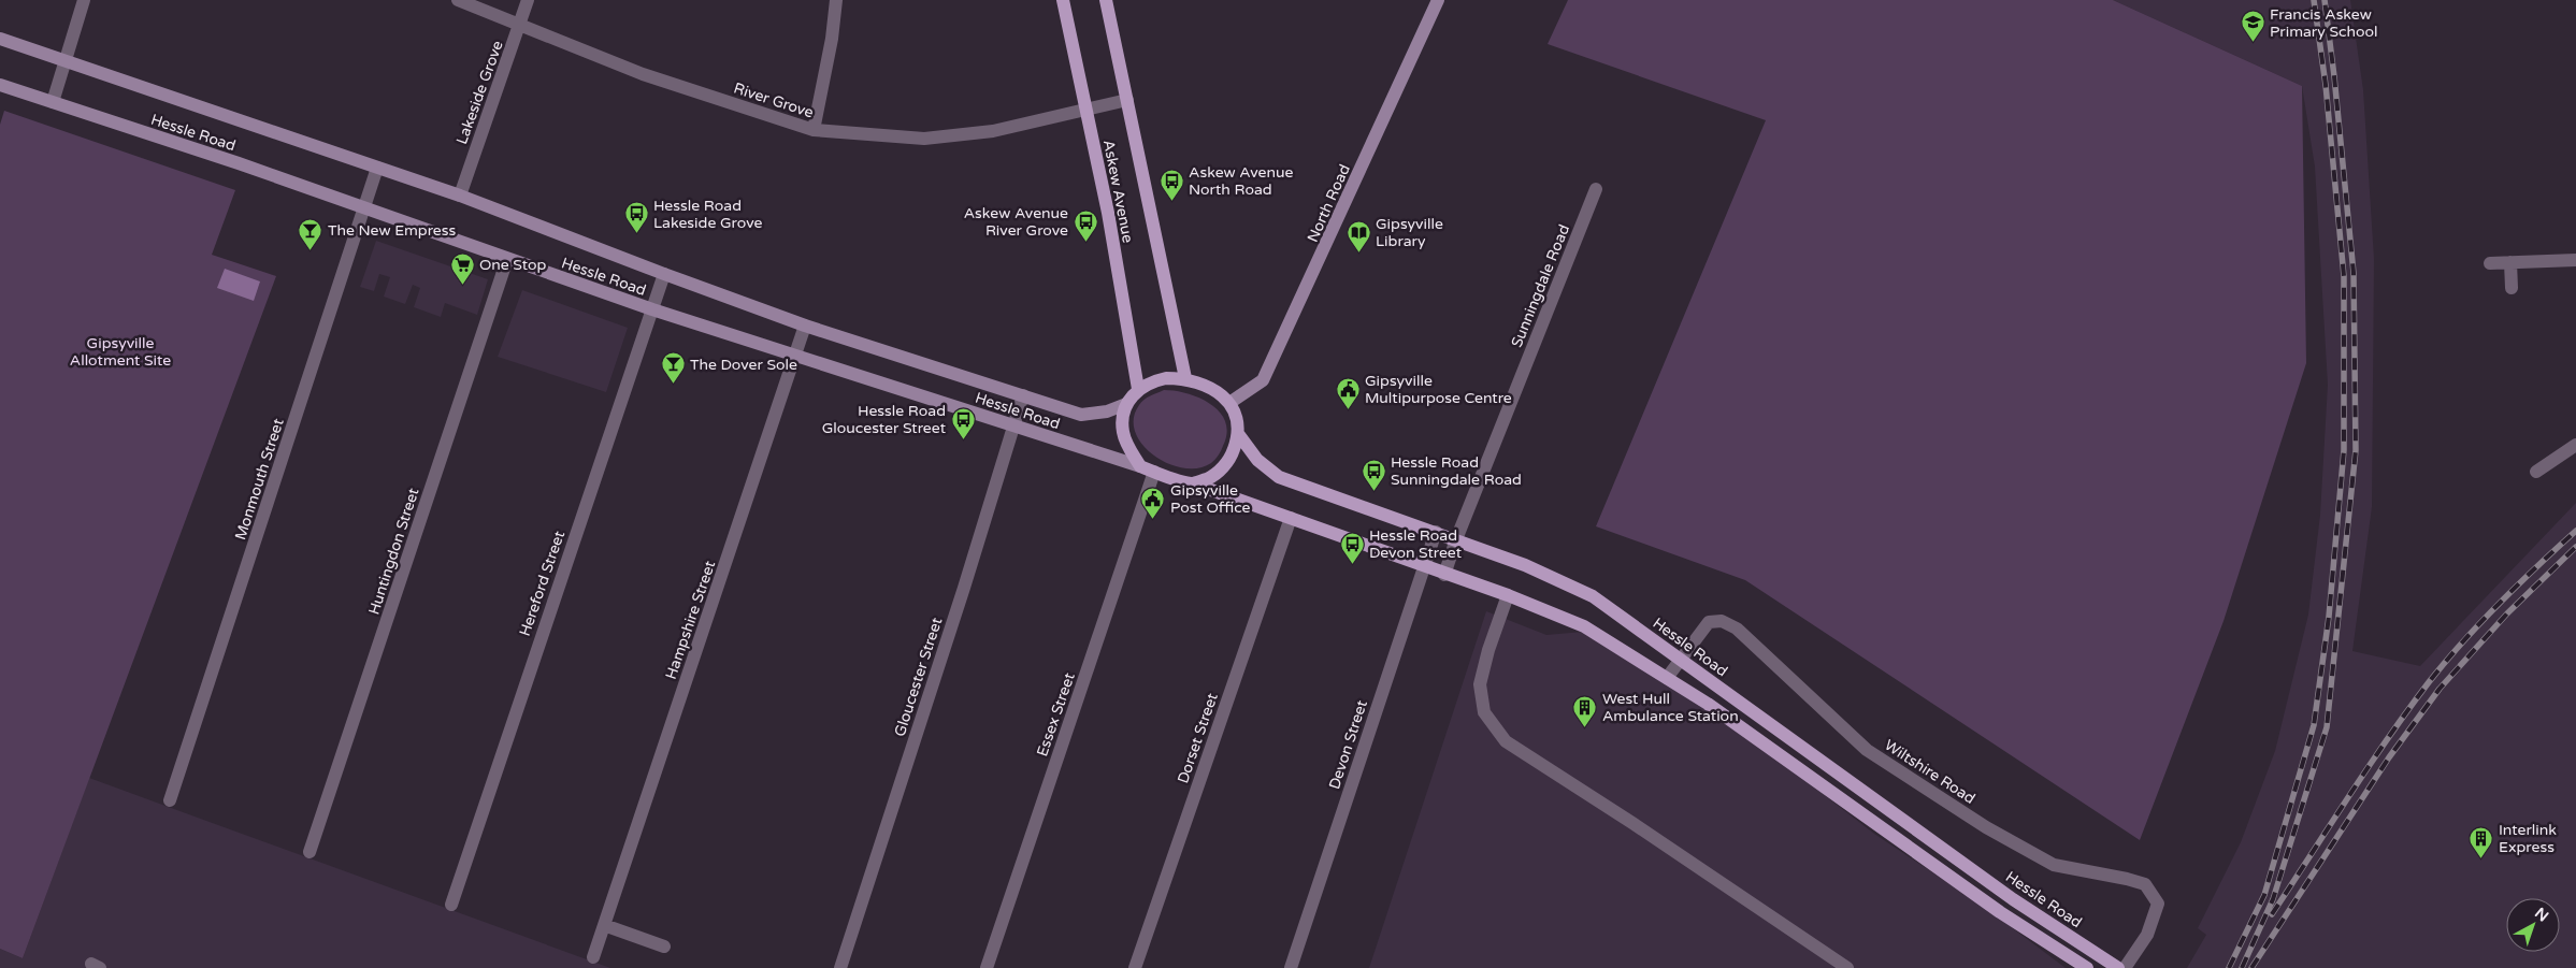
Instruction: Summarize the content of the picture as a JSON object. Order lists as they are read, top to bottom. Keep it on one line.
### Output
{"streets":{"main road":["Hessle Road","Askew Avenue"],"street":["Lakeside Grove","River Grove","North Road","Sunningdale Road","Monmouth Street","Huntingdon Street","Hereford Street","Hampshire Street","Gloucester Street","Essex Street","Dorset Street","Devon Street","Wiltshire Road"]},"crossings":[["Lakeside Grove","River Grove"],["Lakeside Grove","Hessle Road"],["River Grove","Askew Avenue"],["Hessle Road","Askew Avenue"],["Hessle Road","North Road"],["Hessle Road","Sunningdale Road"],["Hessle Road","Monmouth Street"],["Hessle Road","Huntingdon Street"],["Hessle Road","Hereford Street"],["Hessle Road","Hampshire Street"],["Hessle Road","Gloucester Street"],["Hessle Road","Essex Street"],["Hessle Road","Devon Street"],["Hessle Road","Wiltshire Road"],["Askew Avenue","North Road"],["Askew Avenue","Essex Street"],["North Road","Essex Street"]],"parks":["Gipsyville Allotment Site"],"places":{"school or university":["Francis Askew Primary School"],"bus stop":["Askew Avenue North Road","Hessle Road Lakeside Grove","Askew Avenue River Grove","Hessle Road Gloucester Street","Hessle Road Sunningdale Road","Hessle Road Devon Street"],"bar":["The New Empress","The Dover Sole"],"library":["Gipsyville Library"],"supermarket":["One Stop"],"public building":["Gipsyville Multipurpose Centre","Gipsyville Post Office"],"building":["West Hull Ambulance Station","Interlink Express"]},"north":"top right"}
